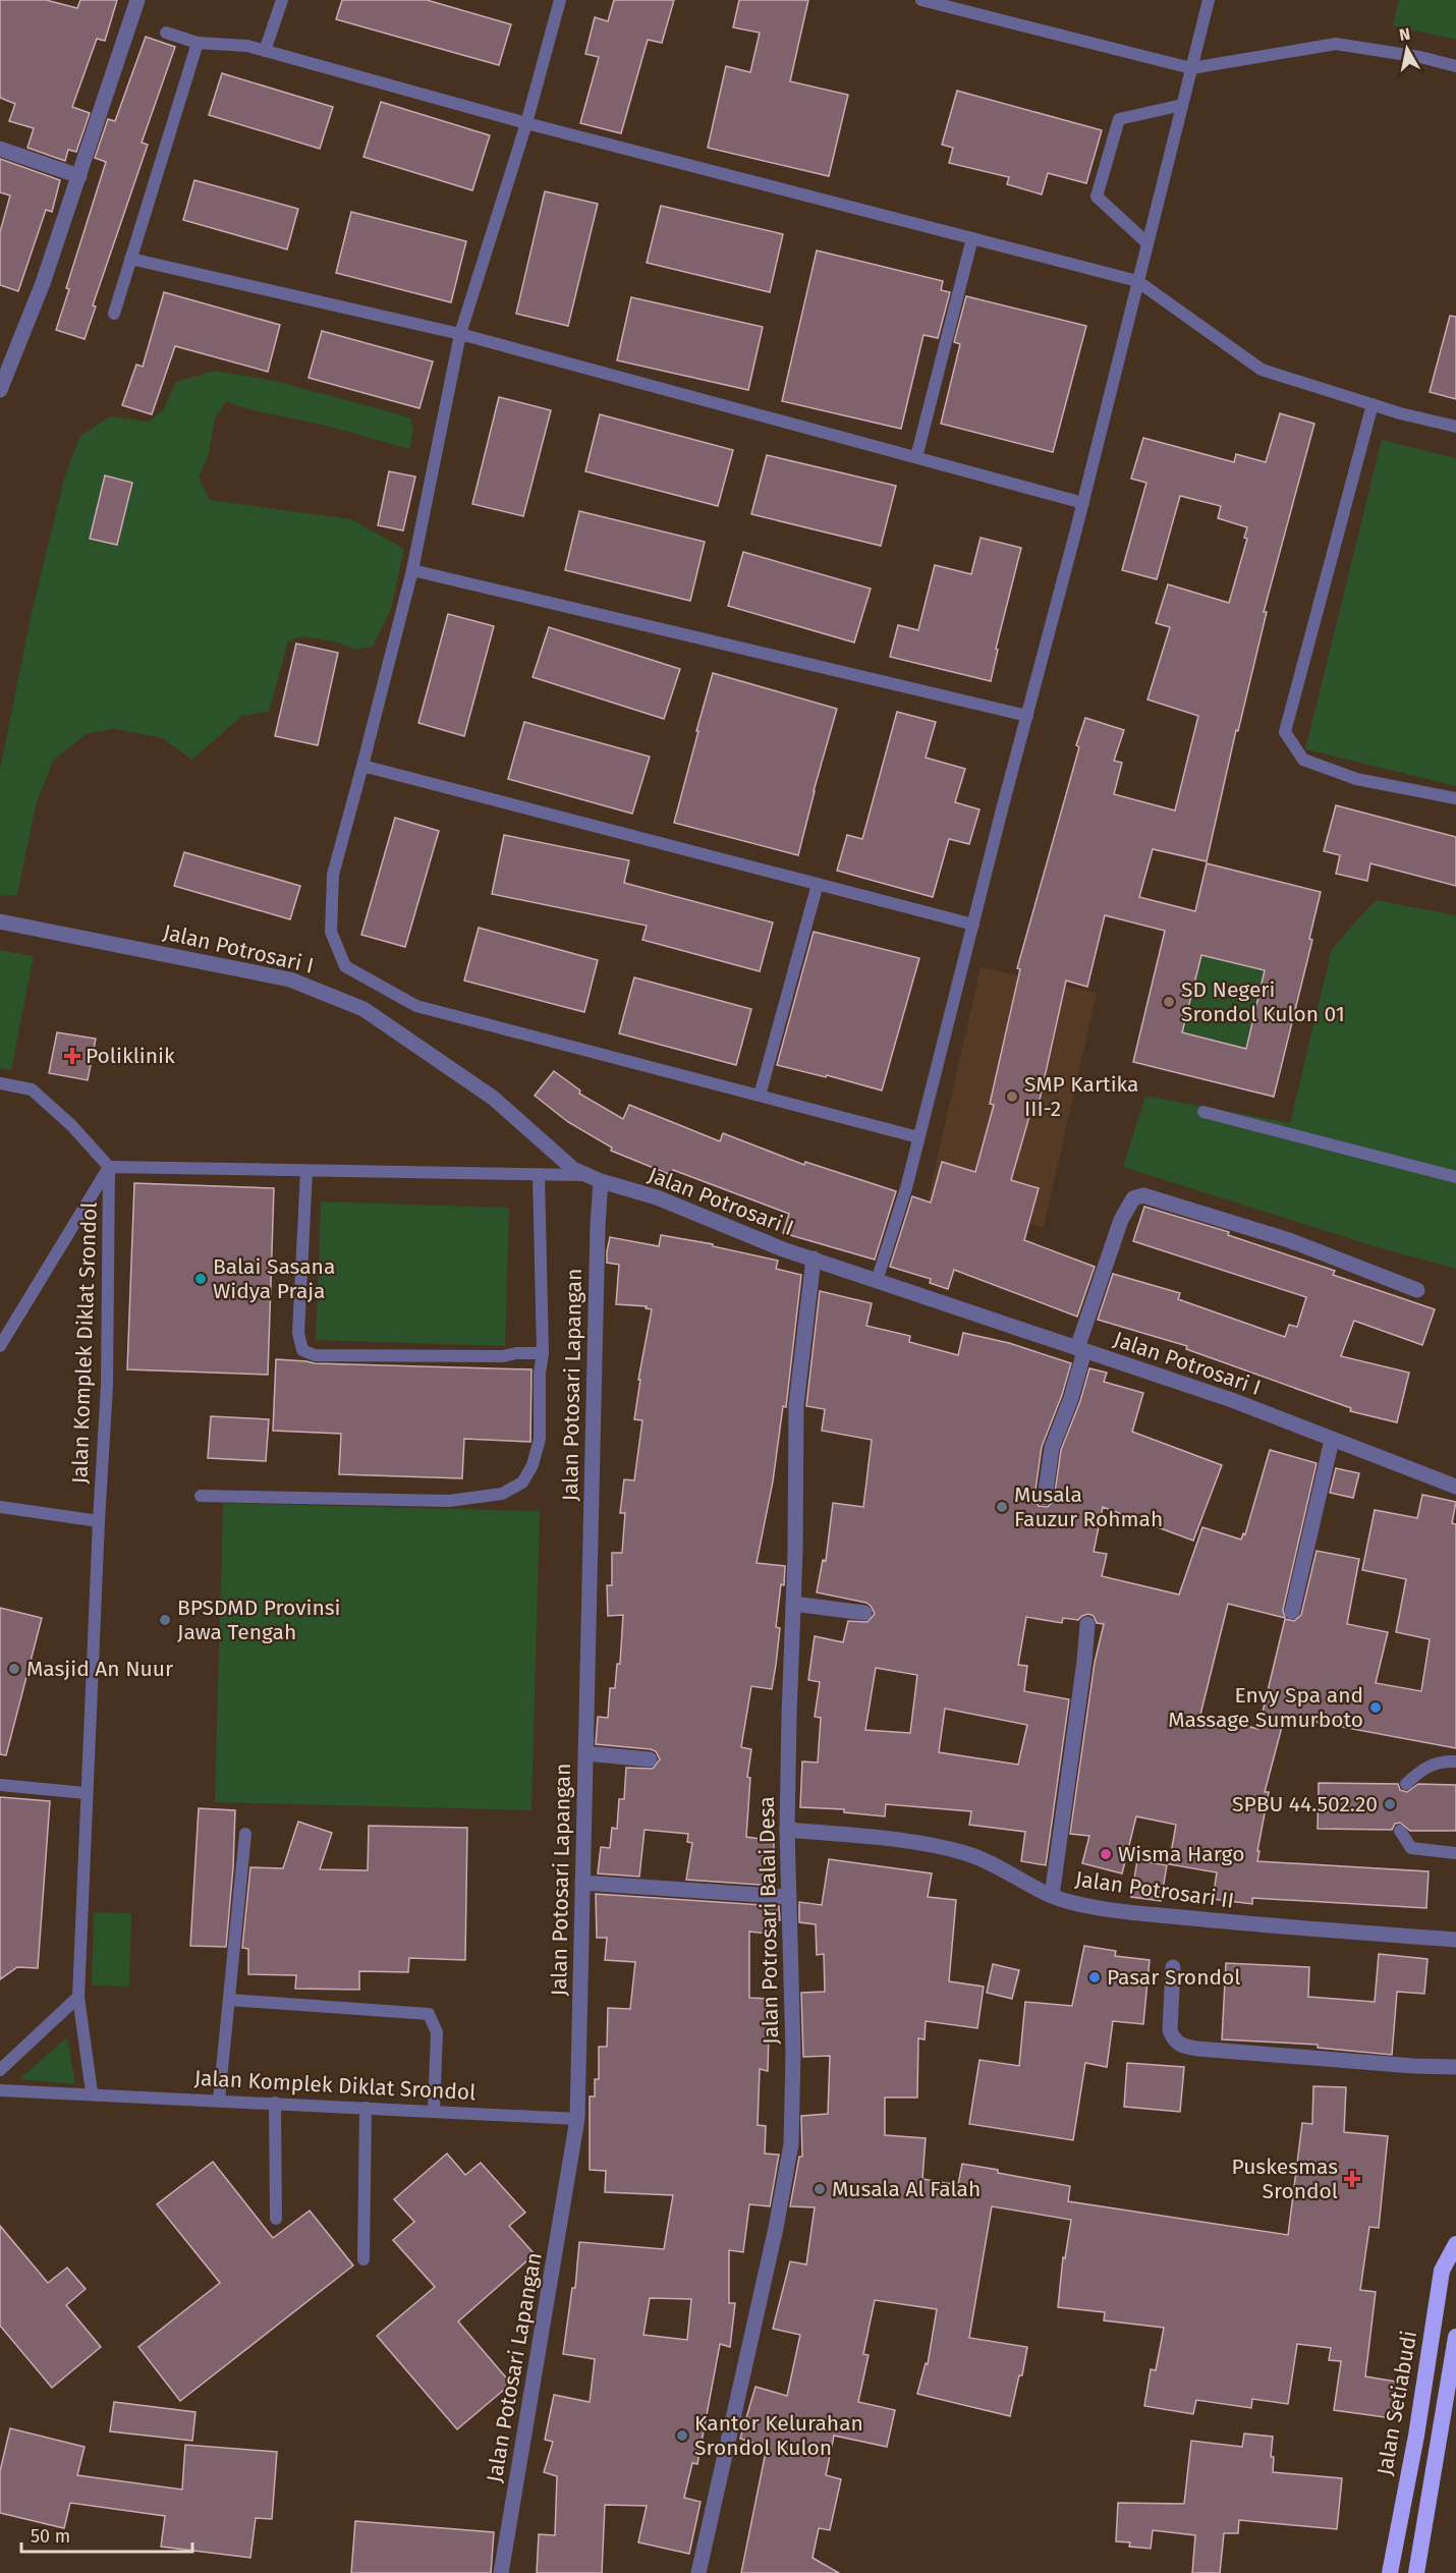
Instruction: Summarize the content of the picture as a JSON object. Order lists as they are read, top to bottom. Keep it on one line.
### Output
{"streets":{"highway":["Jalan Setiabudi"],"street":["Jalan Potrosari I","Jalan Potosari Lapangan","Jalan Potrosari II","Jalan Potrosari Balai Desa"],"lane":["Jalan Komplek Diklat Srondol"]},"crossings":[["Jalan Potrosari I","Jalan Potosari Lapangan"],["Jalan Potrosari I","Jalan Potrosari Balai Desa"],["Jalan Komplek Diklat Srondol","Jalan Potosari Lapangan"],["Jalan Potrosari II","Jalan Potrosari Balai Desa"]],"places":{"other":["SD Negeri Srondol Kulon 01","SMP Kartika III-2","Balai Sasana Widya Praja","Musala Fauzur Rohmah","BPSDMD Provinsi Jawa Tengah","Masjid An Nuur","Envy Spa and Massage Sumurboto","SPBU 44.502.20","Wisma Hargo","Pasar Srondol","Musala Al Falah","Kantor Kelurahan Srondol Kulon"],"health":["Poliklinik","Puskesmas Srondol"]},"scale_bar":"50 m","north":"top"}
